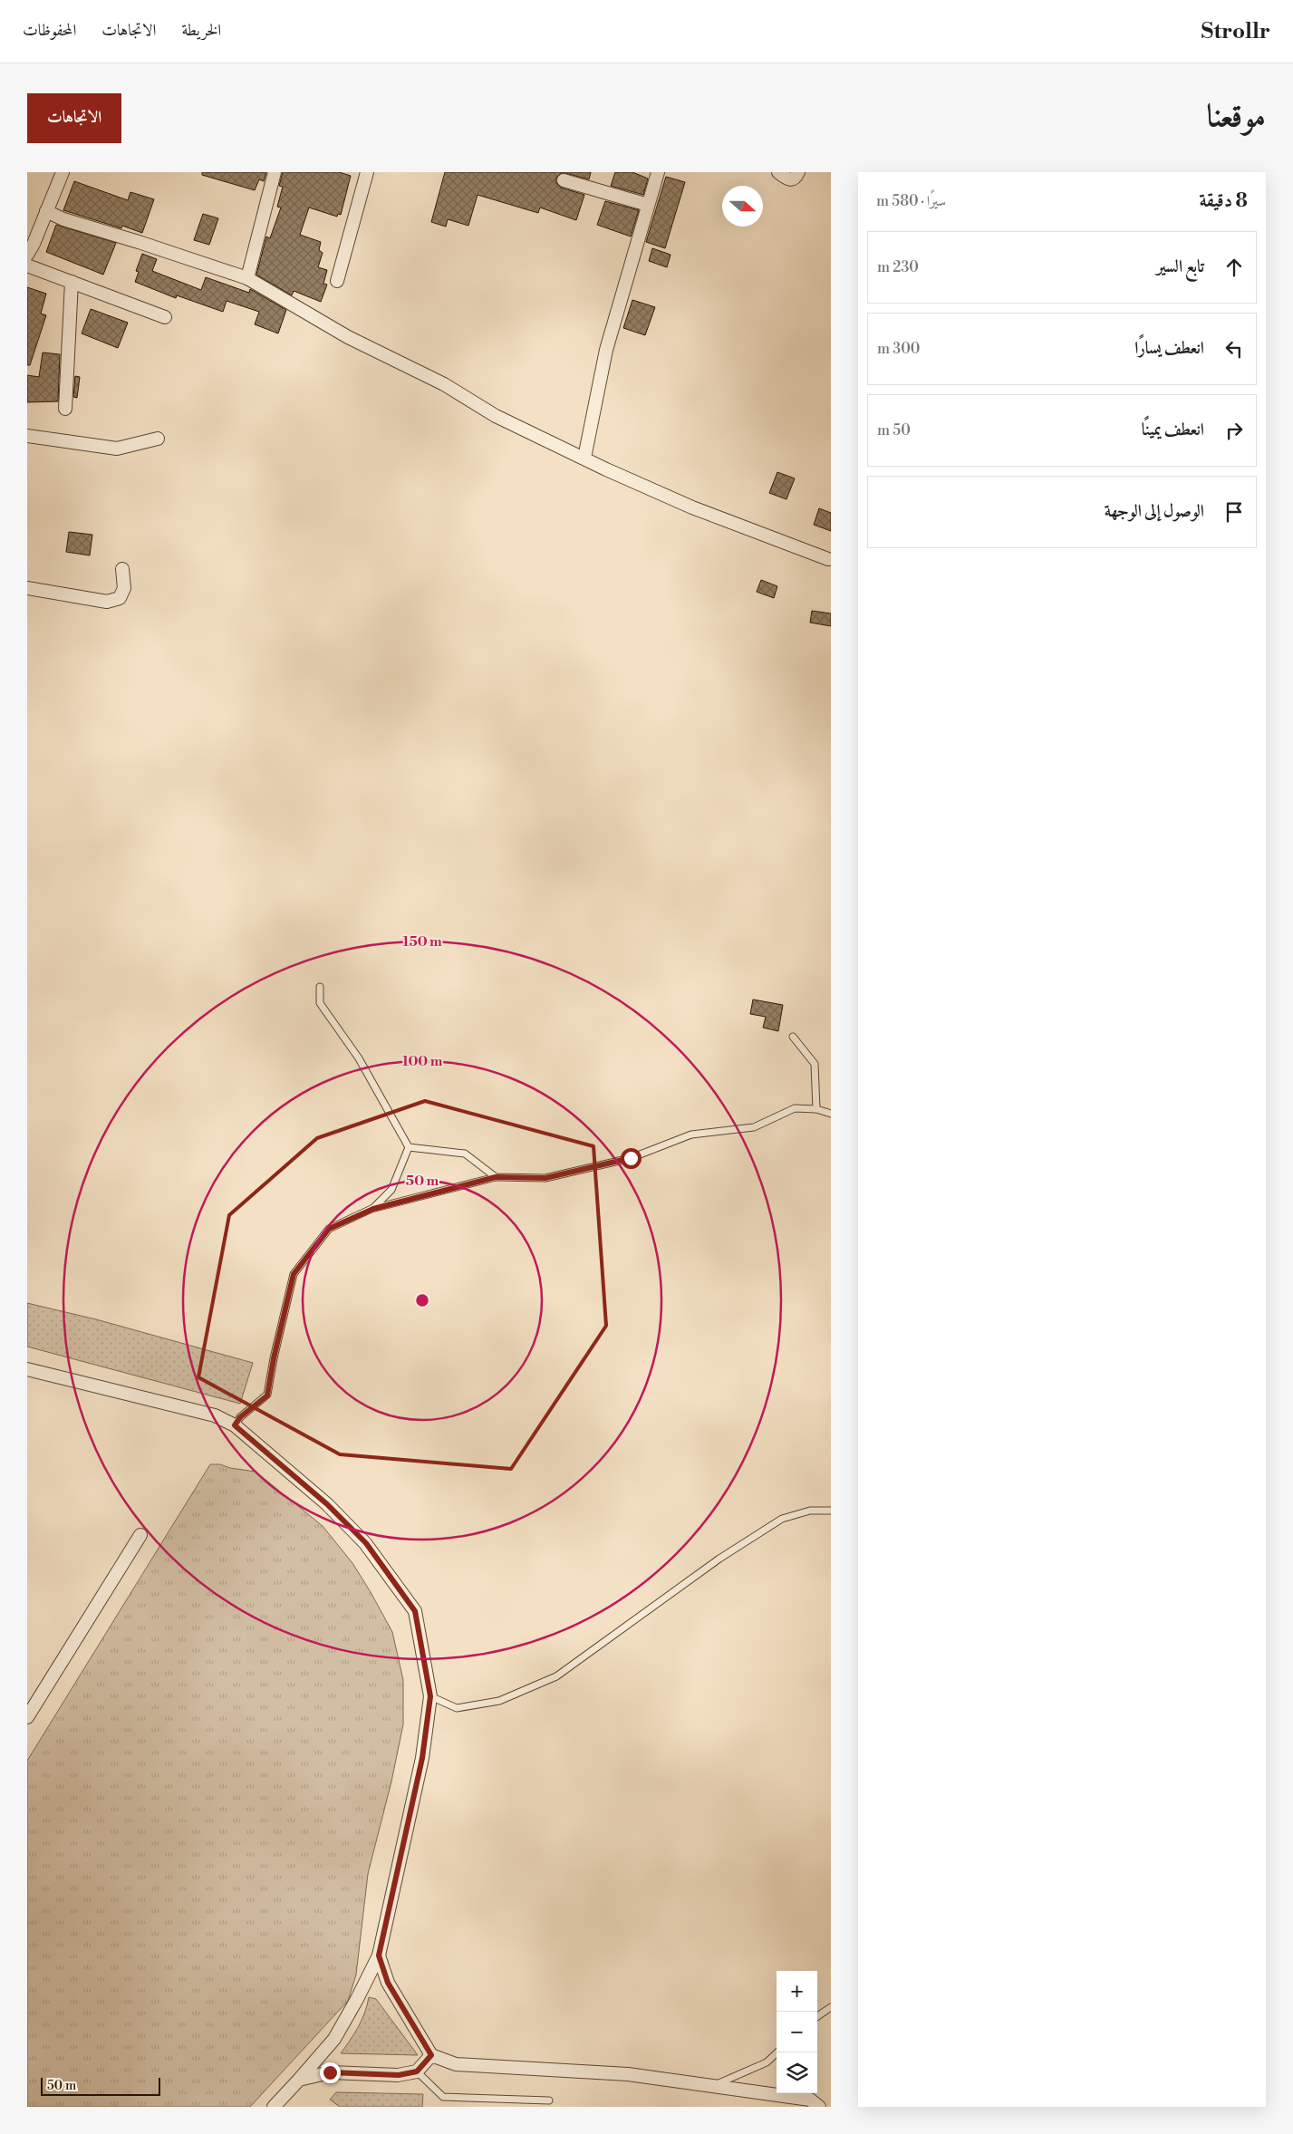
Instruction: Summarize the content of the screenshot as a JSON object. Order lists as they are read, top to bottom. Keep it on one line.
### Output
{"scale_bar":"50 m","north":"right","page":{"header":"Strollr","nav":["الخريطة","الاتجاهات","المحفوظات"],"title":"موقعنا","buttons":"الاتجاهات","heading":["8 دقيقة","سيرًا · 580 m"],"list":[["تابع السير","230 m"],["انعطف يسارًا","300 m"],["انعطف يمينًا","50 m"],"الوصول إلى الوجهة"],"map_buttons":["+","−"],"scale":"50 m"},"rings":["150 m","100 m","50 m"]}
